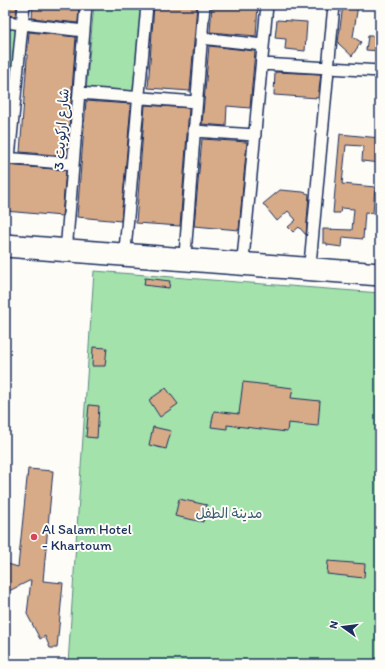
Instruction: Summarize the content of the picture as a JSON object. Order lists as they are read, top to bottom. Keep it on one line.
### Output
{"streets":{"street":["شارع اركويت 3"]},"parks":["مدينة الطفل"],"places":["Al Salam Hotel - Khartoum"],"north":"left"}
